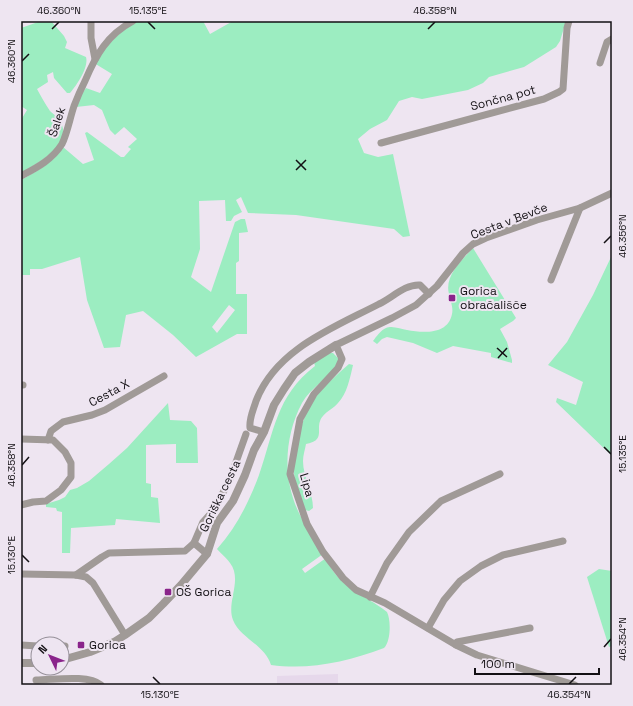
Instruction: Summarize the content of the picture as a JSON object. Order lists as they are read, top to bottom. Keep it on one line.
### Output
{"streets":{"street":["Sončna pot","Šalek","Cesta v Bevče","Cesta X","Lipa","Goriška cesta"]},"crossings":[["Cesta v Bevče","Lipa"],["Cesta v Bevče","Goriška cesta"],["Lipa","Goriška cesta"]],"places":{"transit":["Gorica obračališče","OŠ Gorica","Gorica"]},"scale_bar":"100 m","north":"top left","coordinates":["46.360°N","15.135°E","46.358°N","46.356°N","15.130°E","46.354°N"]}
